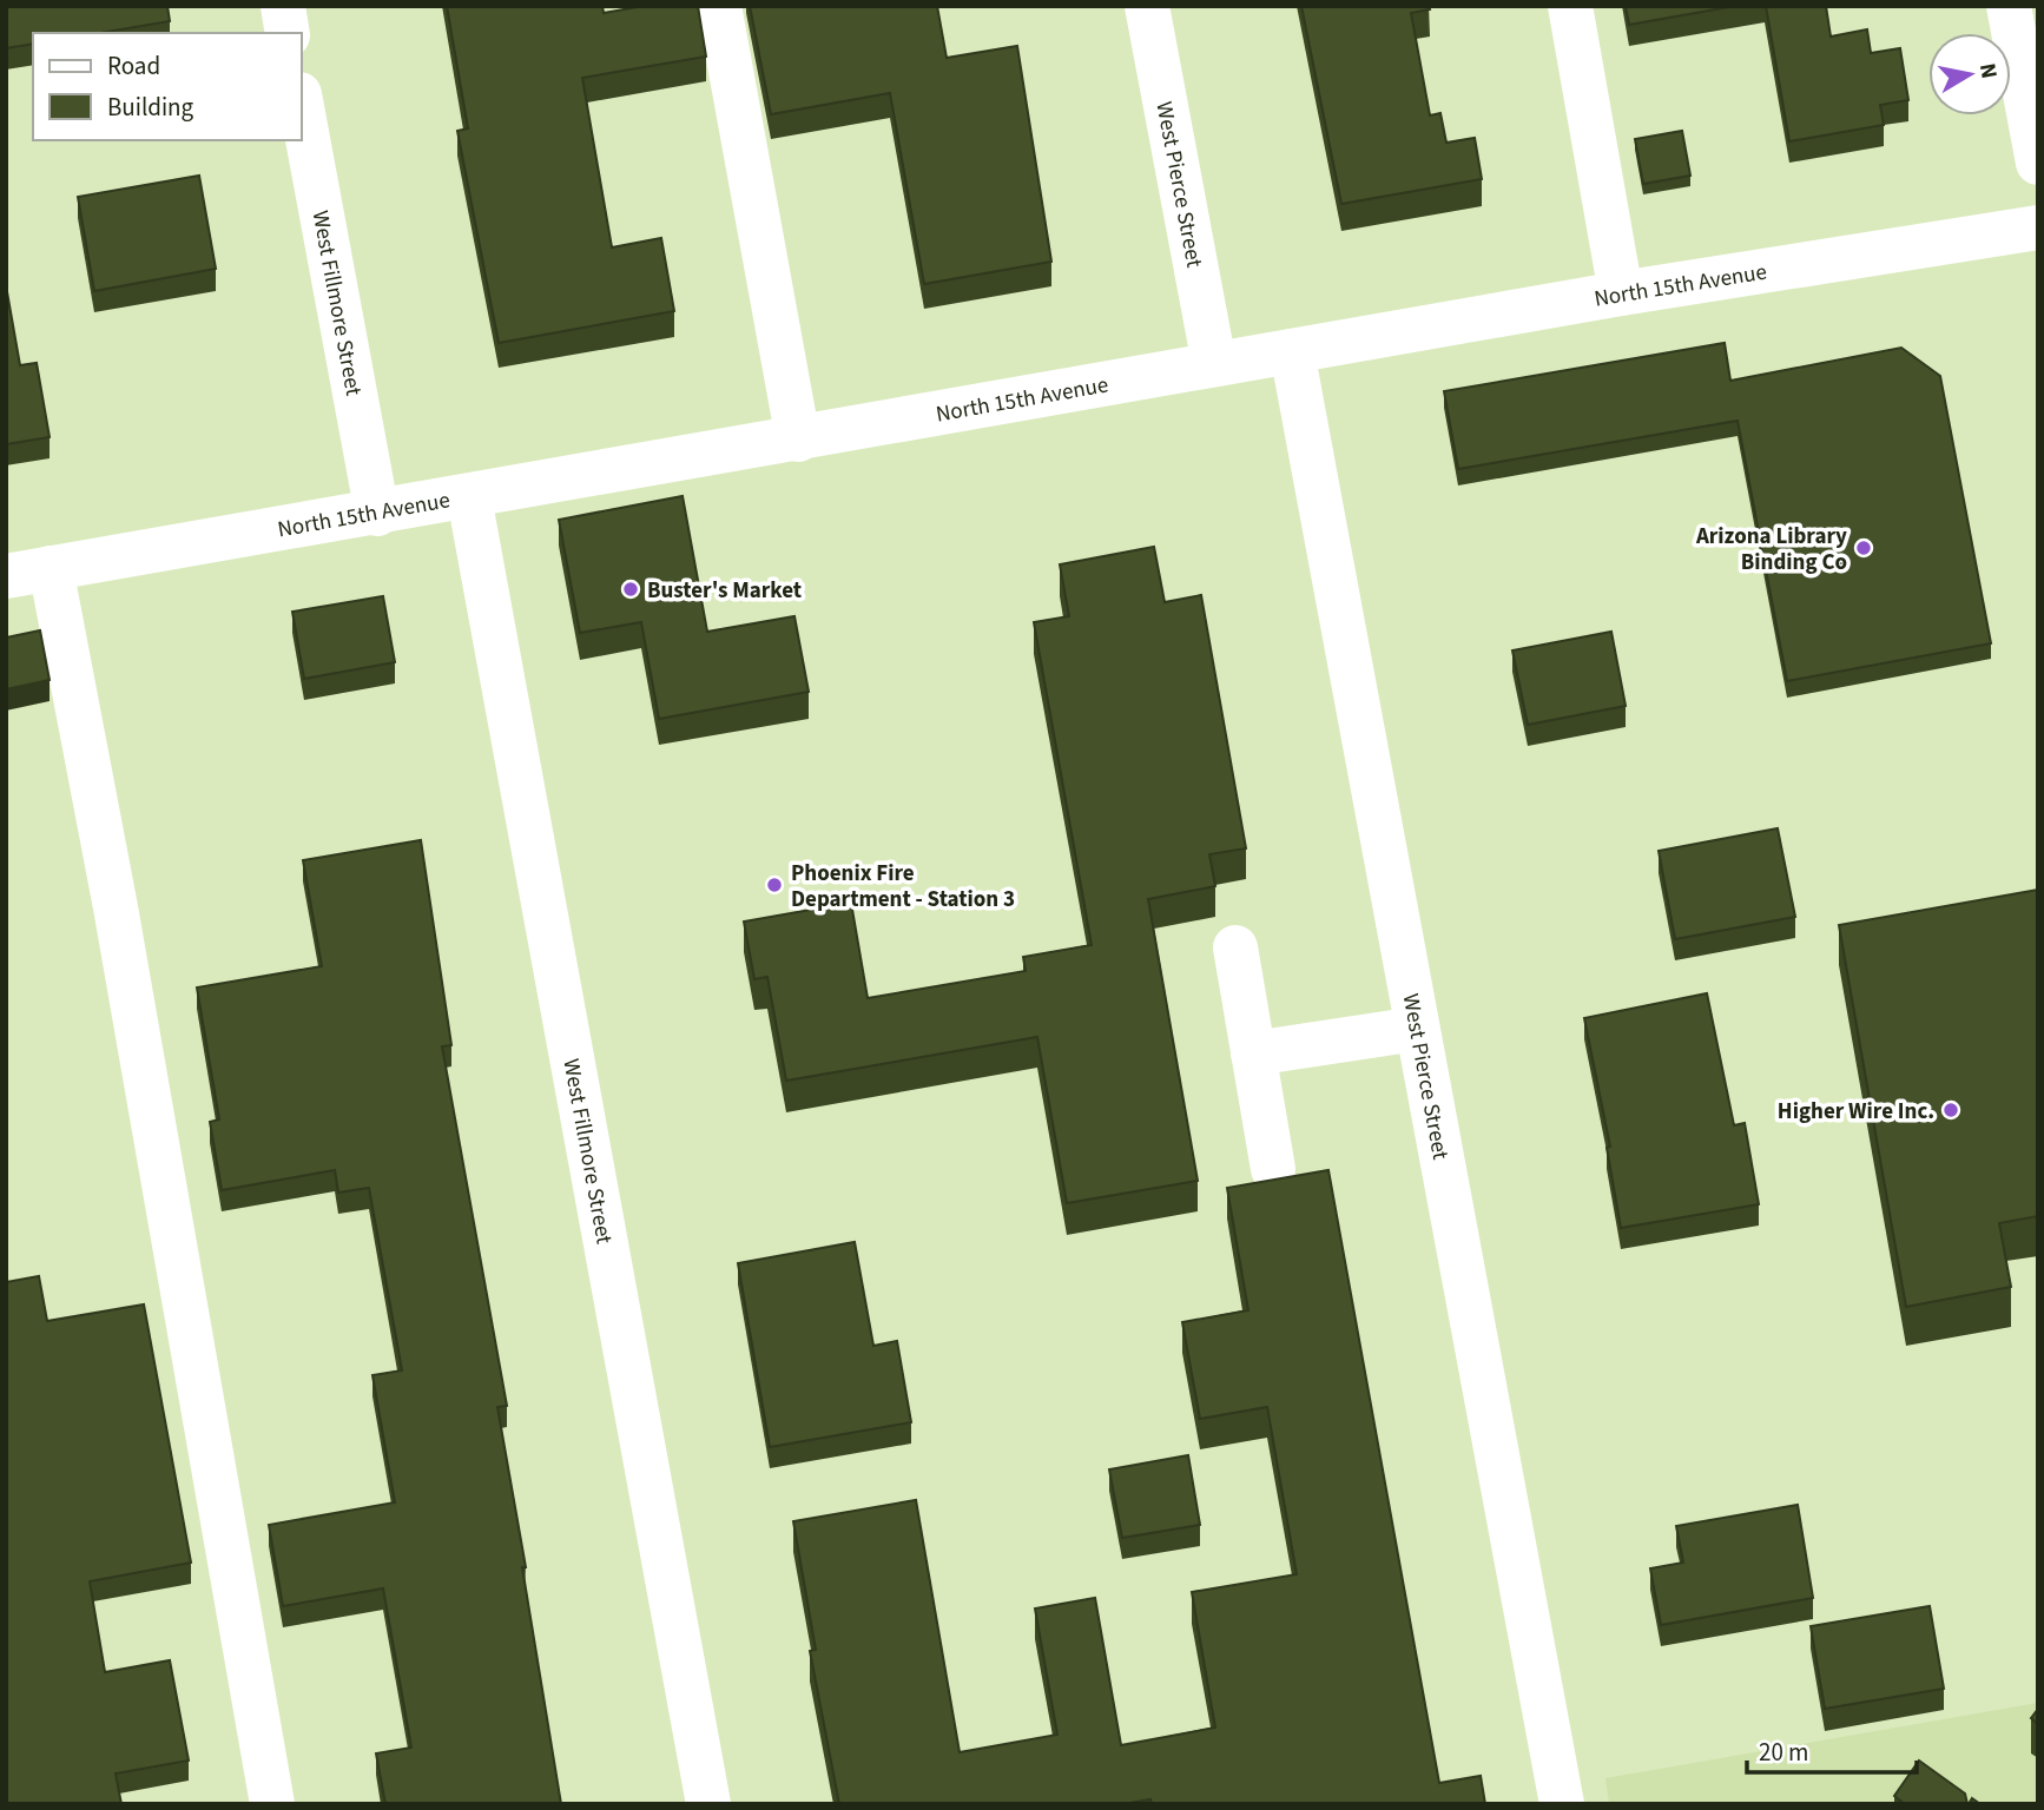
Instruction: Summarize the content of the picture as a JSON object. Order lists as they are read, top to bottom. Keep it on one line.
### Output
{"streets":{"street":["West Pierce Street","North 15th Avenue","West Fillmore Street"]},"crossings":[["West Pierce Street","North 15th Avenue"],["North 15th Avenue","West Fillmore Street"]],"places":["Arizona Library Binding Co","Buster's Market","Phoenix Fire Department - Station 3","Higher Wire Inc."],"legend":["Road","Building"],"scale_bar":"20 m","north":"right"}
